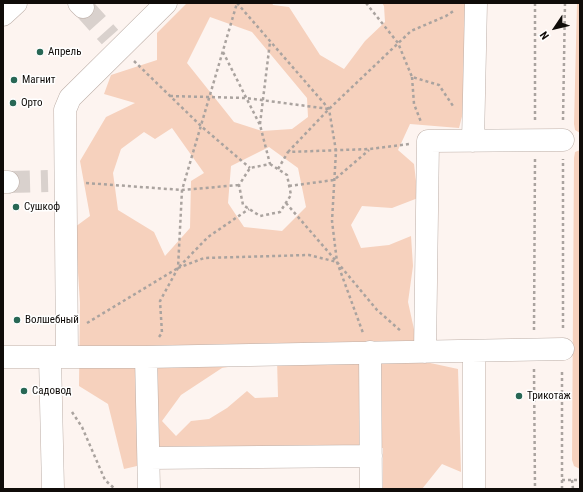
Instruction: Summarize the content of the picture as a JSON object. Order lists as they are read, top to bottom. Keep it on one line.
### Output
{"places":["Апрель","Магнит","Орто","Сушкоф","Волшебный","Садовод","Трикотаж"],"north":"bottom left"}
